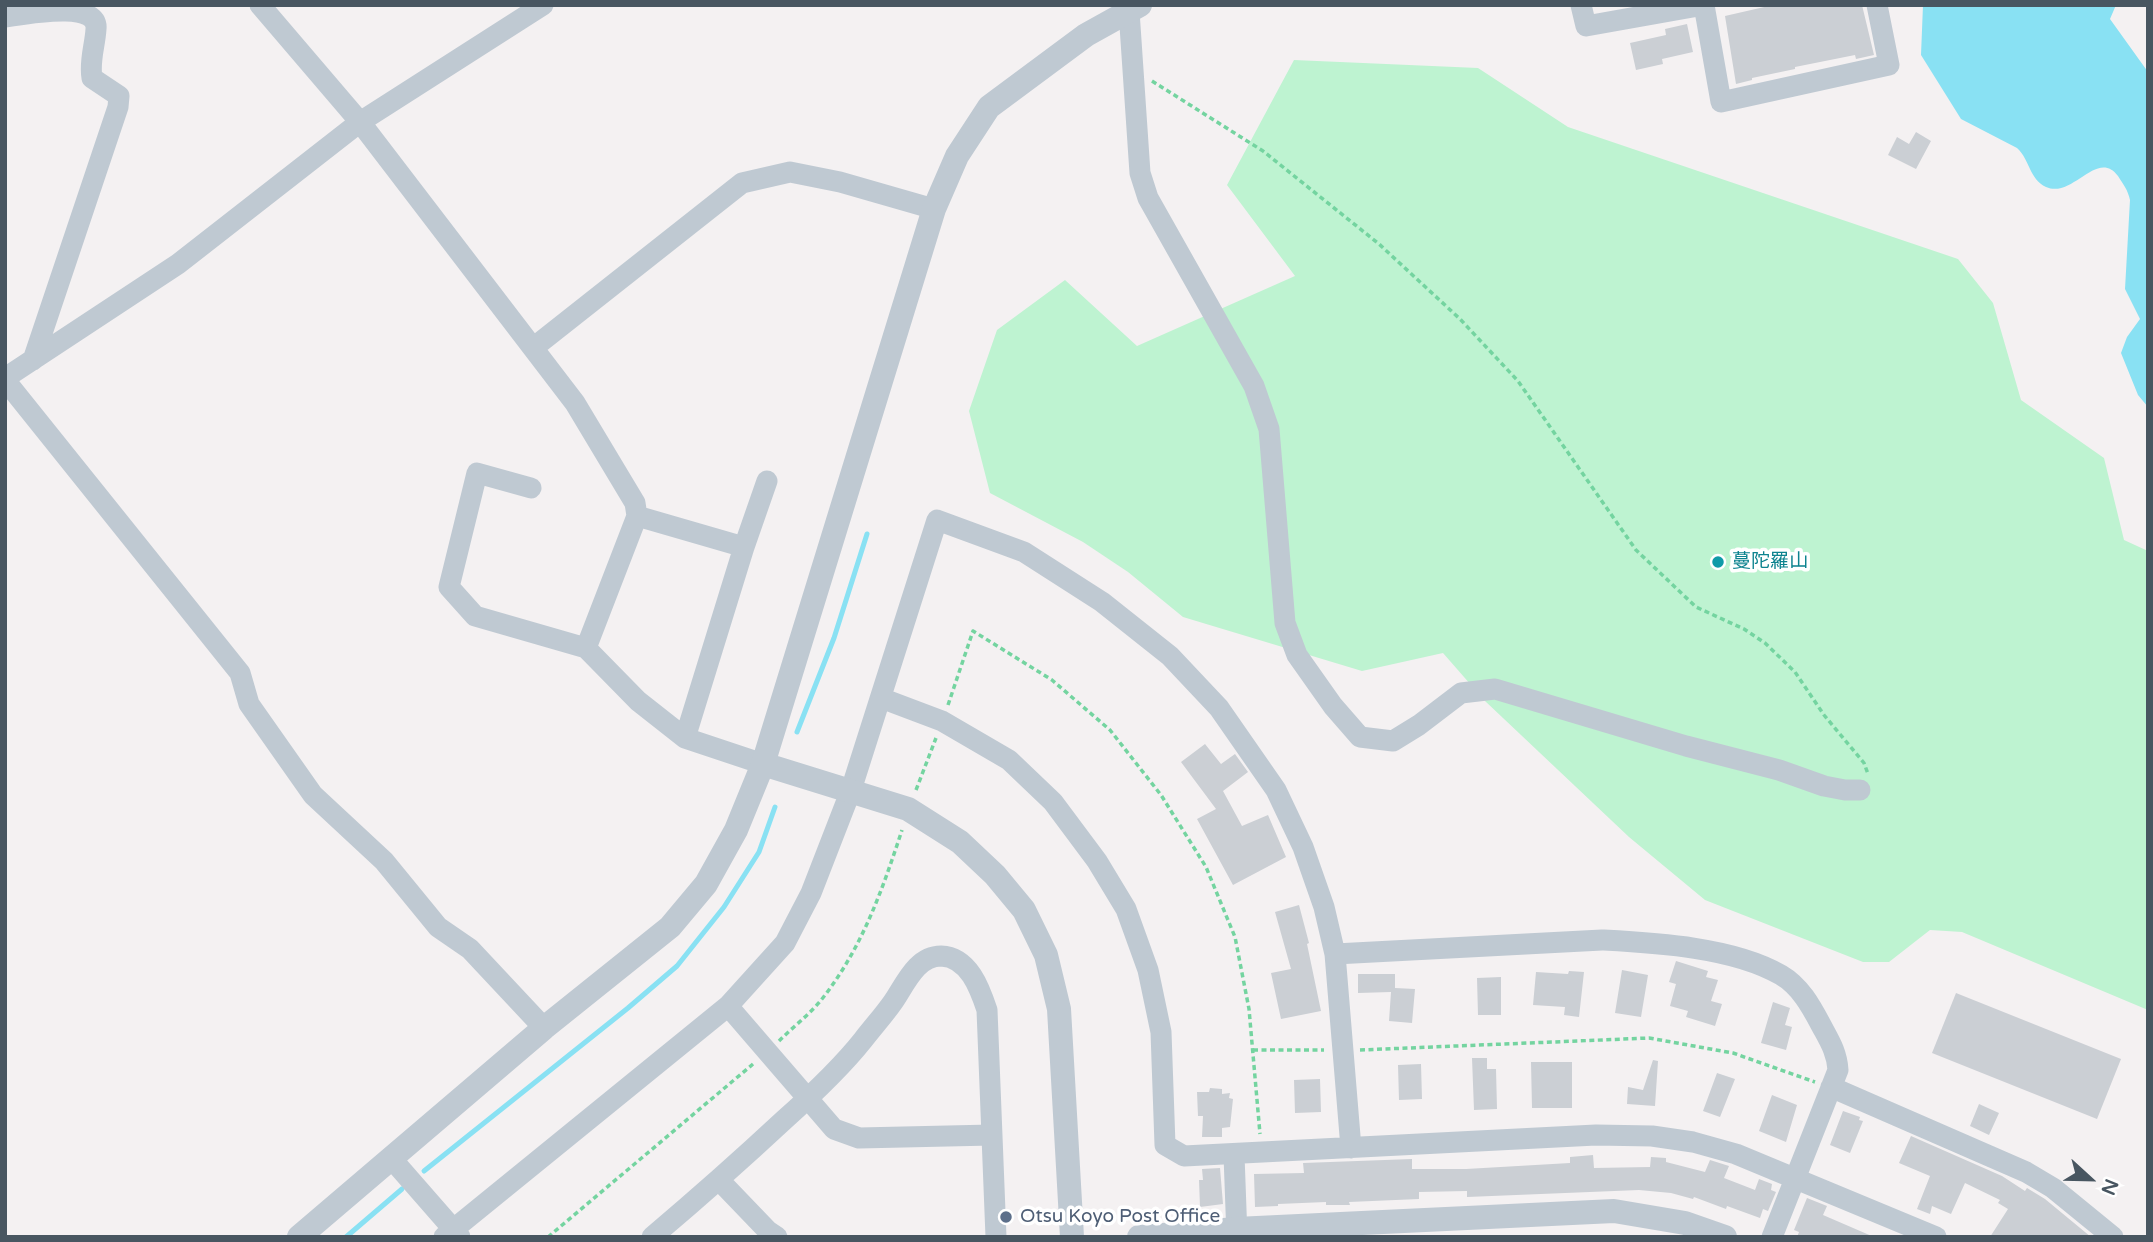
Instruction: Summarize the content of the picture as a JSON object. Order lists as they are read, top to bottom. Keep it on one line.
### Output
{"places":["蔓陀羅山","Otsu Koyo Post Office"],"north":"right"}
